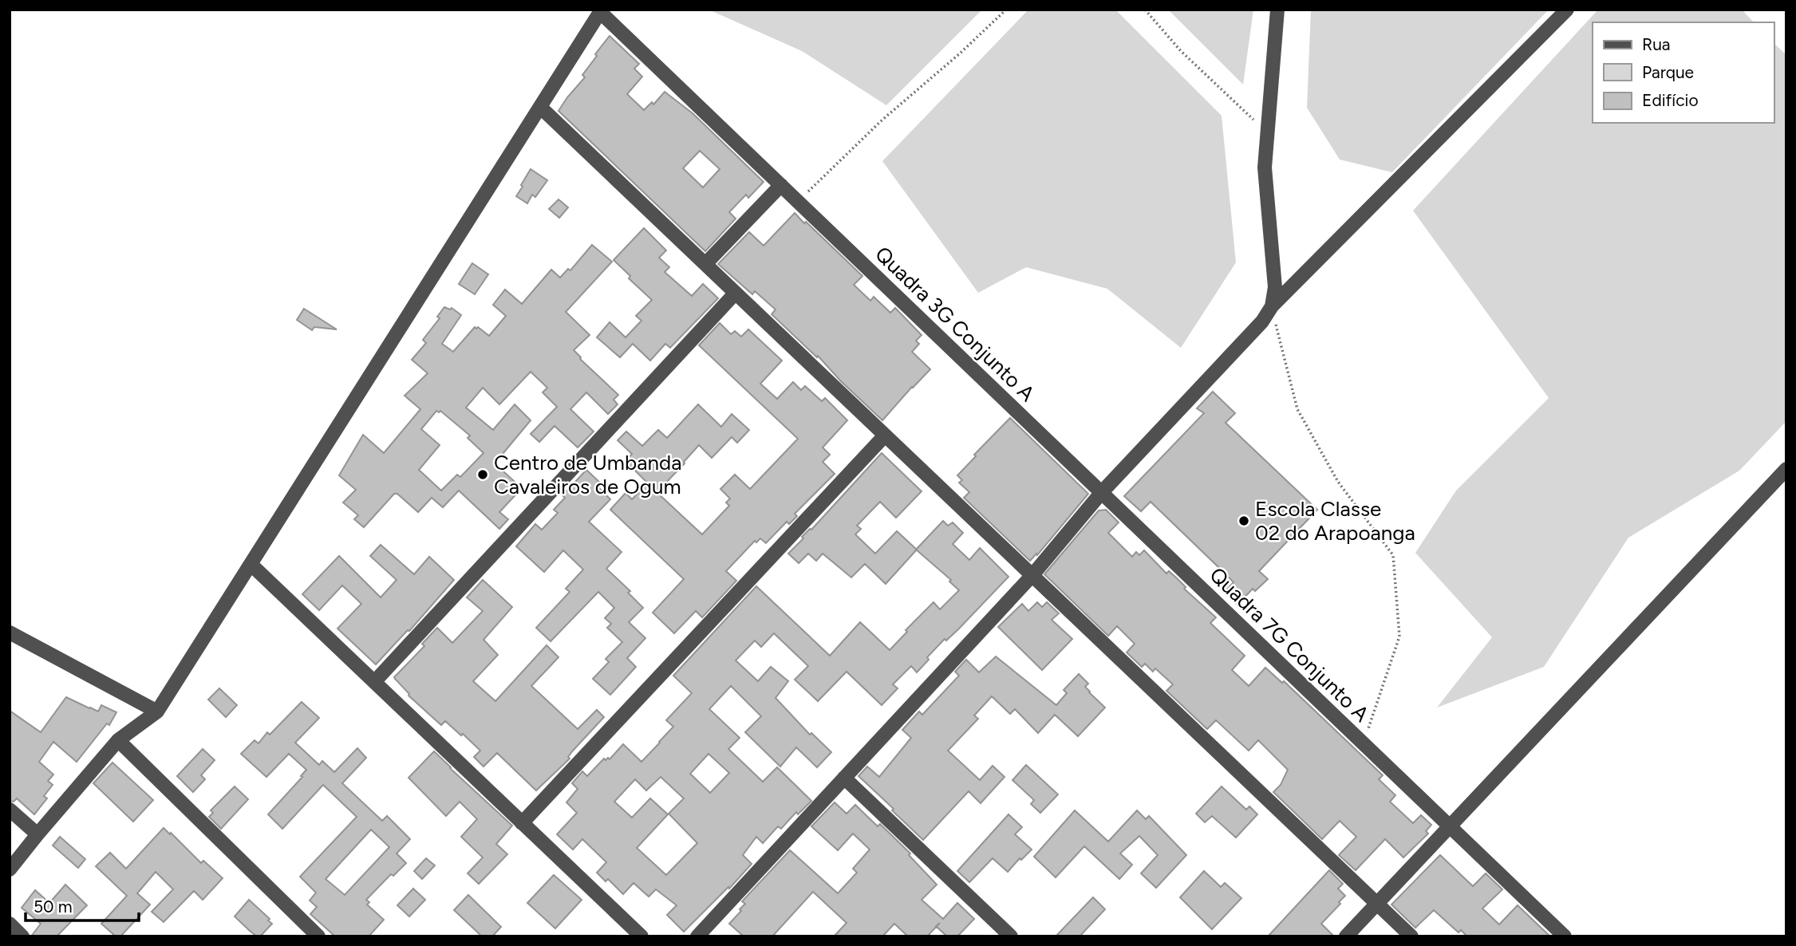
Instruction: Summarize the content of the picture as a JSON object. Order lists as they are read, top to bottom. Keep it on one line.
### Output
{"streets":{"street":["Quadra 3G Conjunto A","Quadra 7G Conjunto A"]},"crossings":[["Quadra 3G Conjunto A","Quadra 7G Conjunto A"]],"places":["Centro de Umbanda Cavaleiros de Ogum","Escola Classe 02 do Arapoanga"],"legend":["Rua","Parque","Edifício"],"scale_bar":"50 m"}
